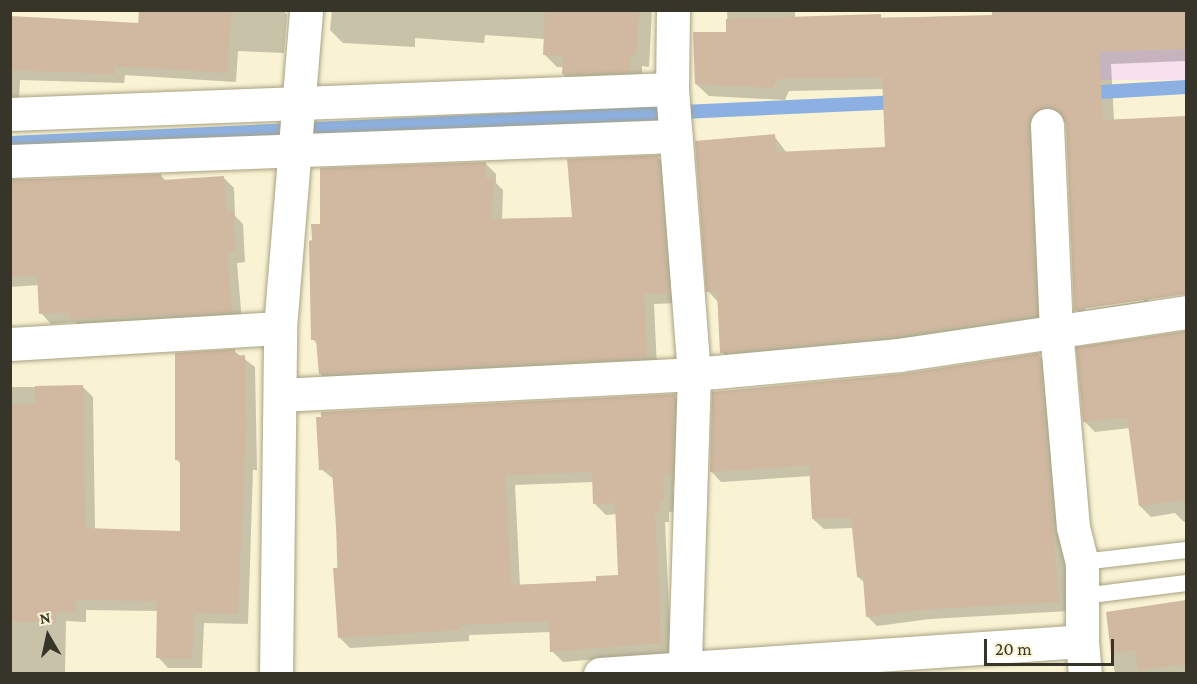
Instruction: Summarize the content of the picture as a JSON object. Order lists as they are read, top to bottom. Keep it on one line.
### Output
{"scale_bar":"20 m","north":"top"}
